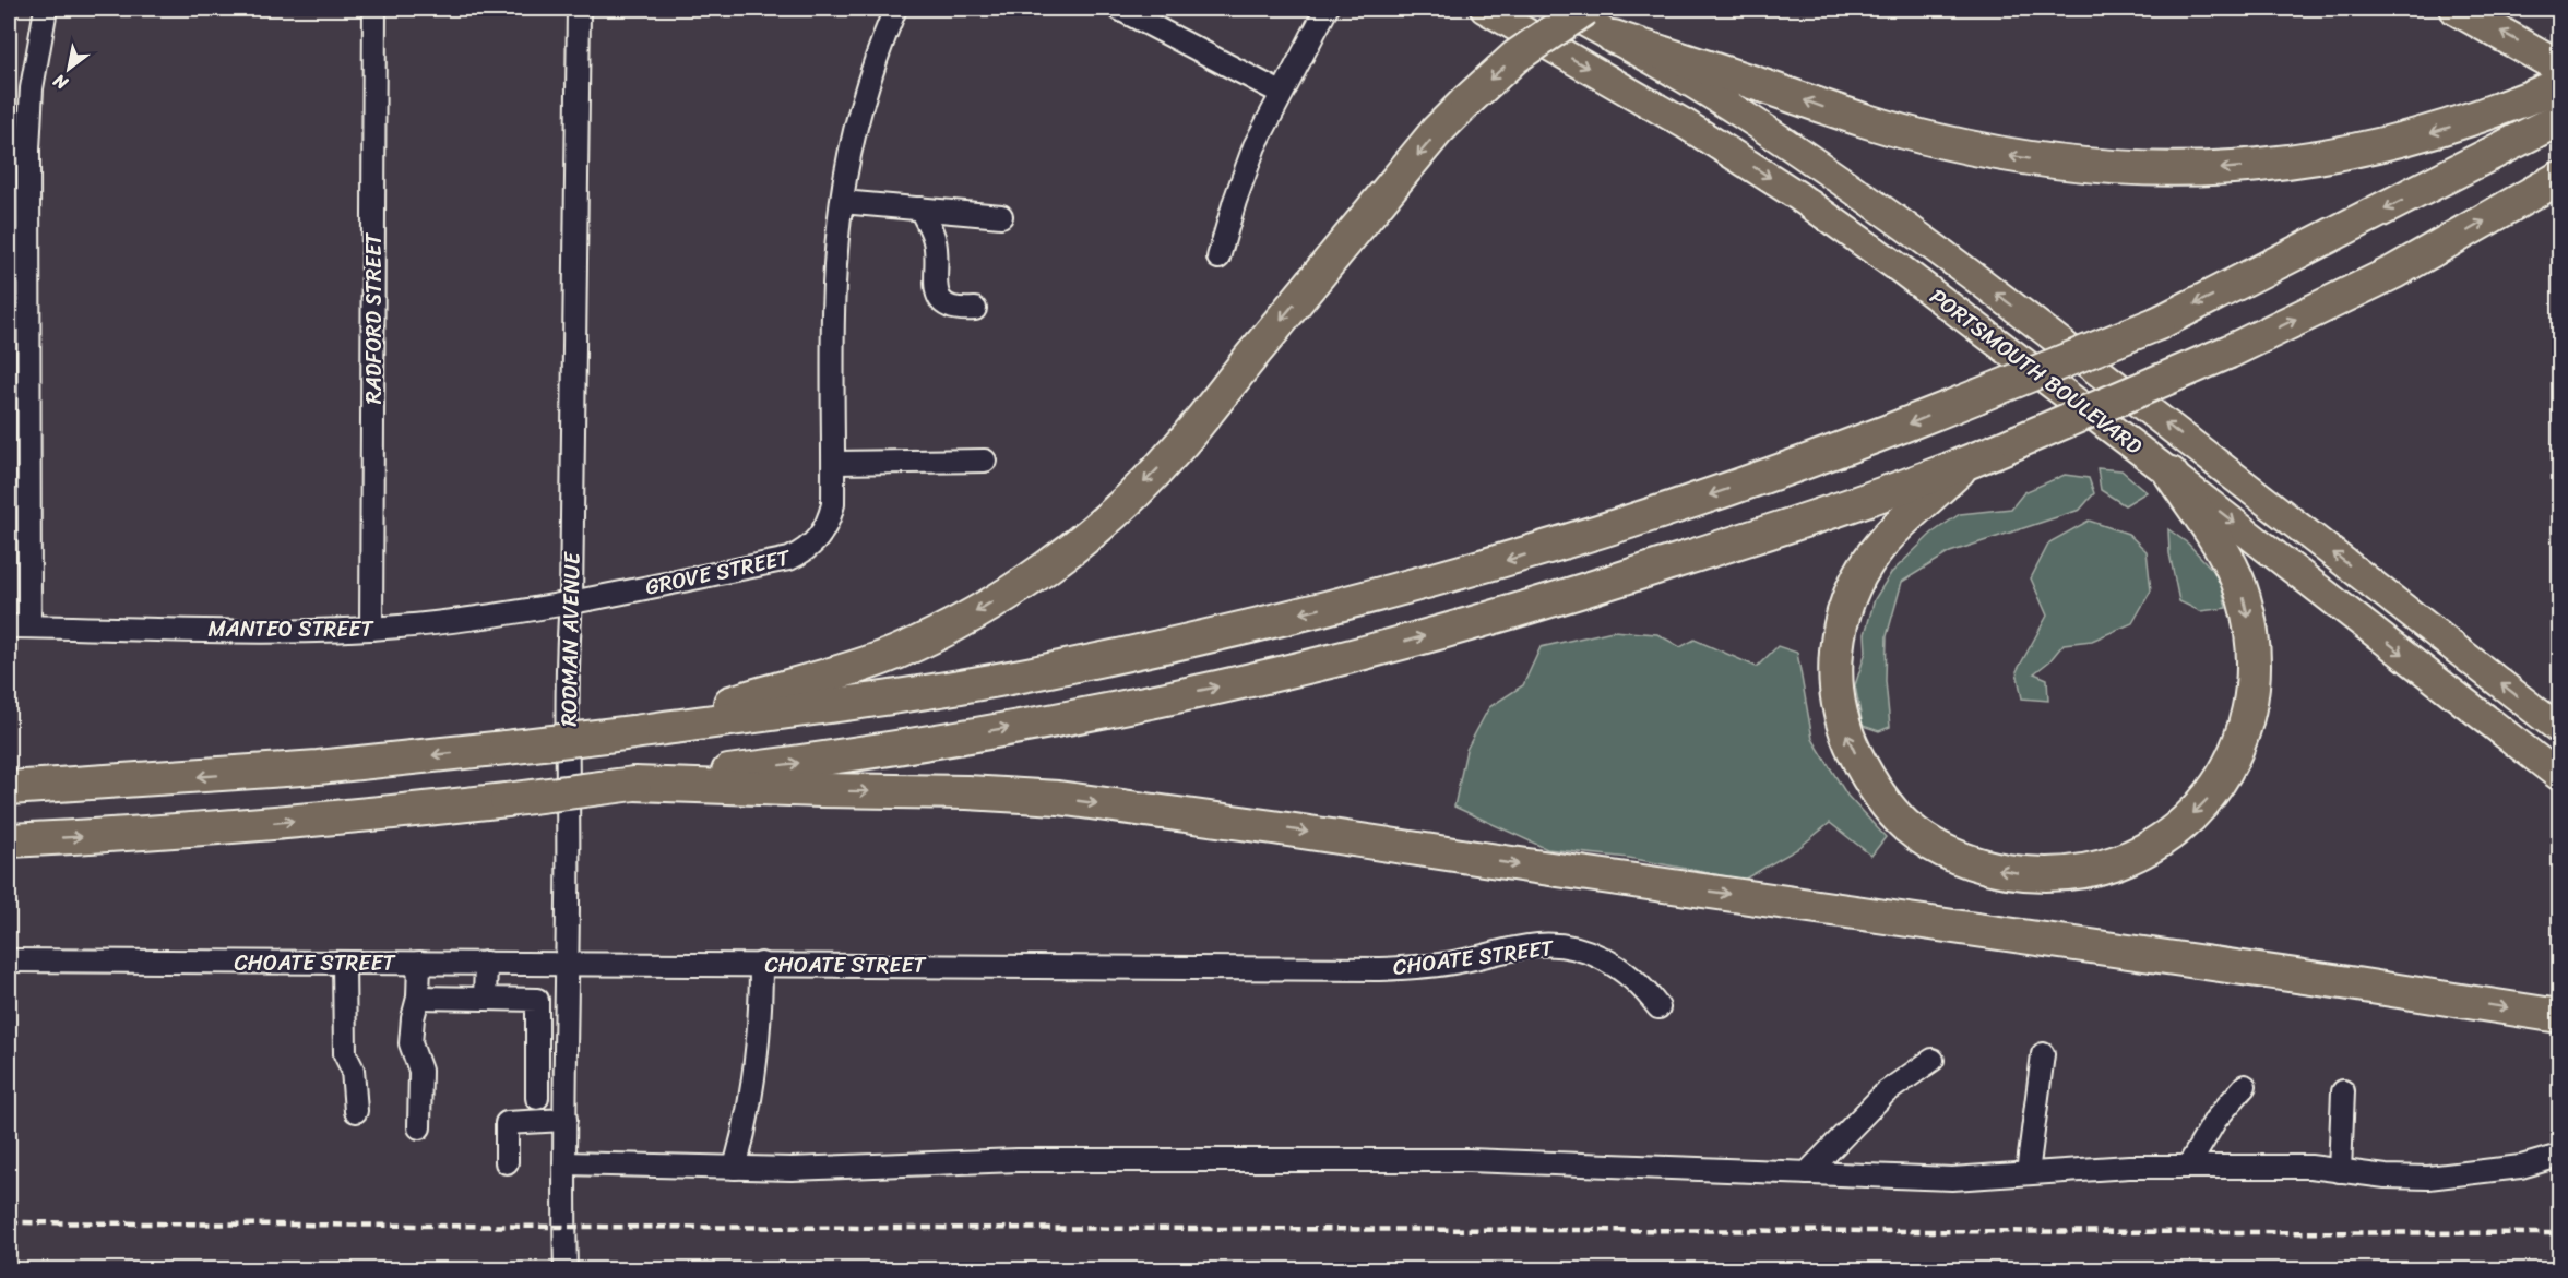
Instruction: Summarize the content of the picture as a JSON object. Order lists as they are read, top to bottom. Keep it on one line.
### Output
{"streets":{"main road":["PORTSMOUTH BOULEVARD"],"street":["RADFORD STREET","GROVE STREET","MANTEO STREET","RODMAN AVENUE","CHOATE STREET"]},"crossings":[["RADFORD STREET","MANTEO STREET"],["GROVE STREET","MANTEO STREET"],["GROVE STREET","RODMAN AVENUE"],["MANTEO STREET","RODMAN AVENUE"],["RODMAN AVENUE","CHOATE STREET"]],"north":"bottom left"}
